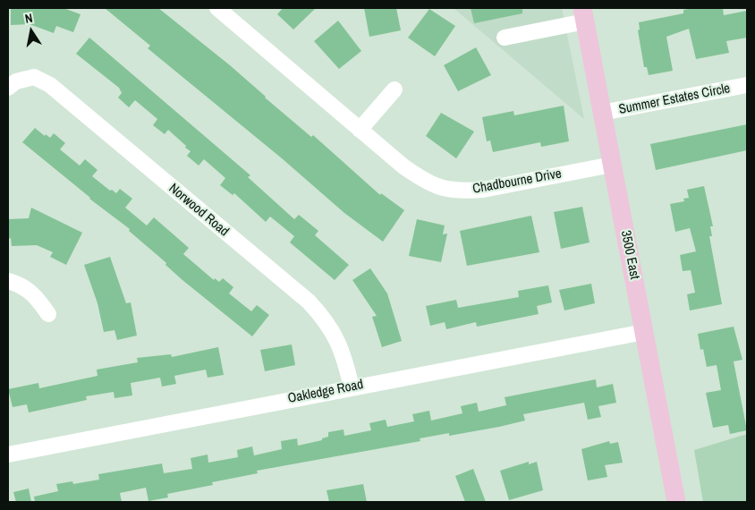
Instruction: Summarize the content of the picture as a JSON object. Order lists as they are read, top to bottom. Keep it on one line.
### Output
{"streets":{"main road":["3500 East"],"street":["Summer Estates Circle","Chadbourne Drive","Norwood Road","Oakledge Road"]},"crossings":[["Summer Estates Circle","3500 East"],["Chadbourne Drive","3500 East"],["Norwood Road","Oakledge Road"],["3500 East","Oakledge Road"]],"north":"top"}
